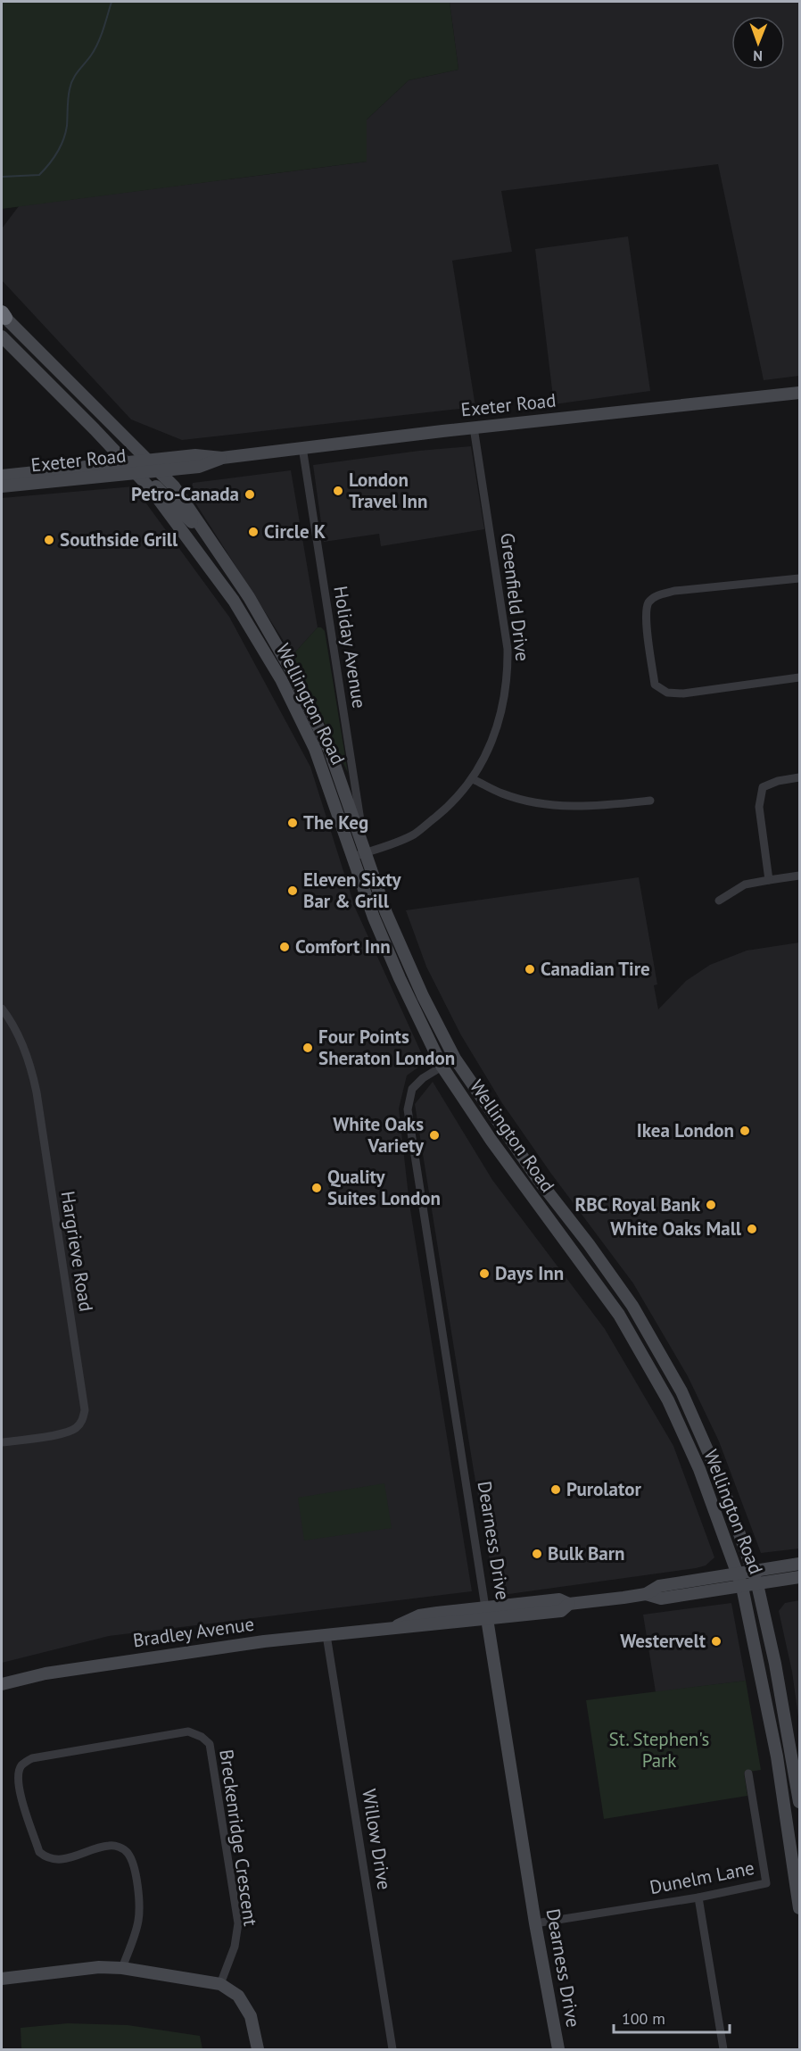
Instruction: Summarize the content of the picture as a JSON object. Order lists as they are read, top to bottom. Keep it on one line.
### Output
{"streets":{"main road":["Exeter Road","Wellington Road","Dearness Drive","Bradley Avenue"],"street":["Greenfield Drive","Holiday Avenue","Hargrieve Road","Breckenridge Crescent","Willow Drive","Dunelm Lane"]},"crossings":[["Exeter Road","Greenfield Drive"],["Exeter Road","Holiday Avenue"],["Exeter Road","Wellington Road"],["Greenfield Drive","Holiday Avenue"],["Greenfield Drive","Wellington Road"],["Holiday Avenue","Wellington Road"],["Wellington Road","Dearness Drive"],["Wellington Road","Bradley Avenue"],["Dearness Drive","Bradley Avenue"],["Dearness Drive","Dunelm Lane"],["Bradley Avenue","Willow Drive"]],"parks":["St. Stephen's Park"],"places":["London Travel Inn","Petro-Canada","Circle K","Southside Grill","The Keg","Eleven Sixty Bar & Grill","Comfort Inn","Canadian Tire","Four Points Sheraton London","Ikea London","White Oaks Variety","Quality Suites London","RBC Royal Bank","White Oaks Mall","Days Inn","Purolator","Bulk Barn","Westervelt"],"scale_bar":"100 m","north":"bottom"}
